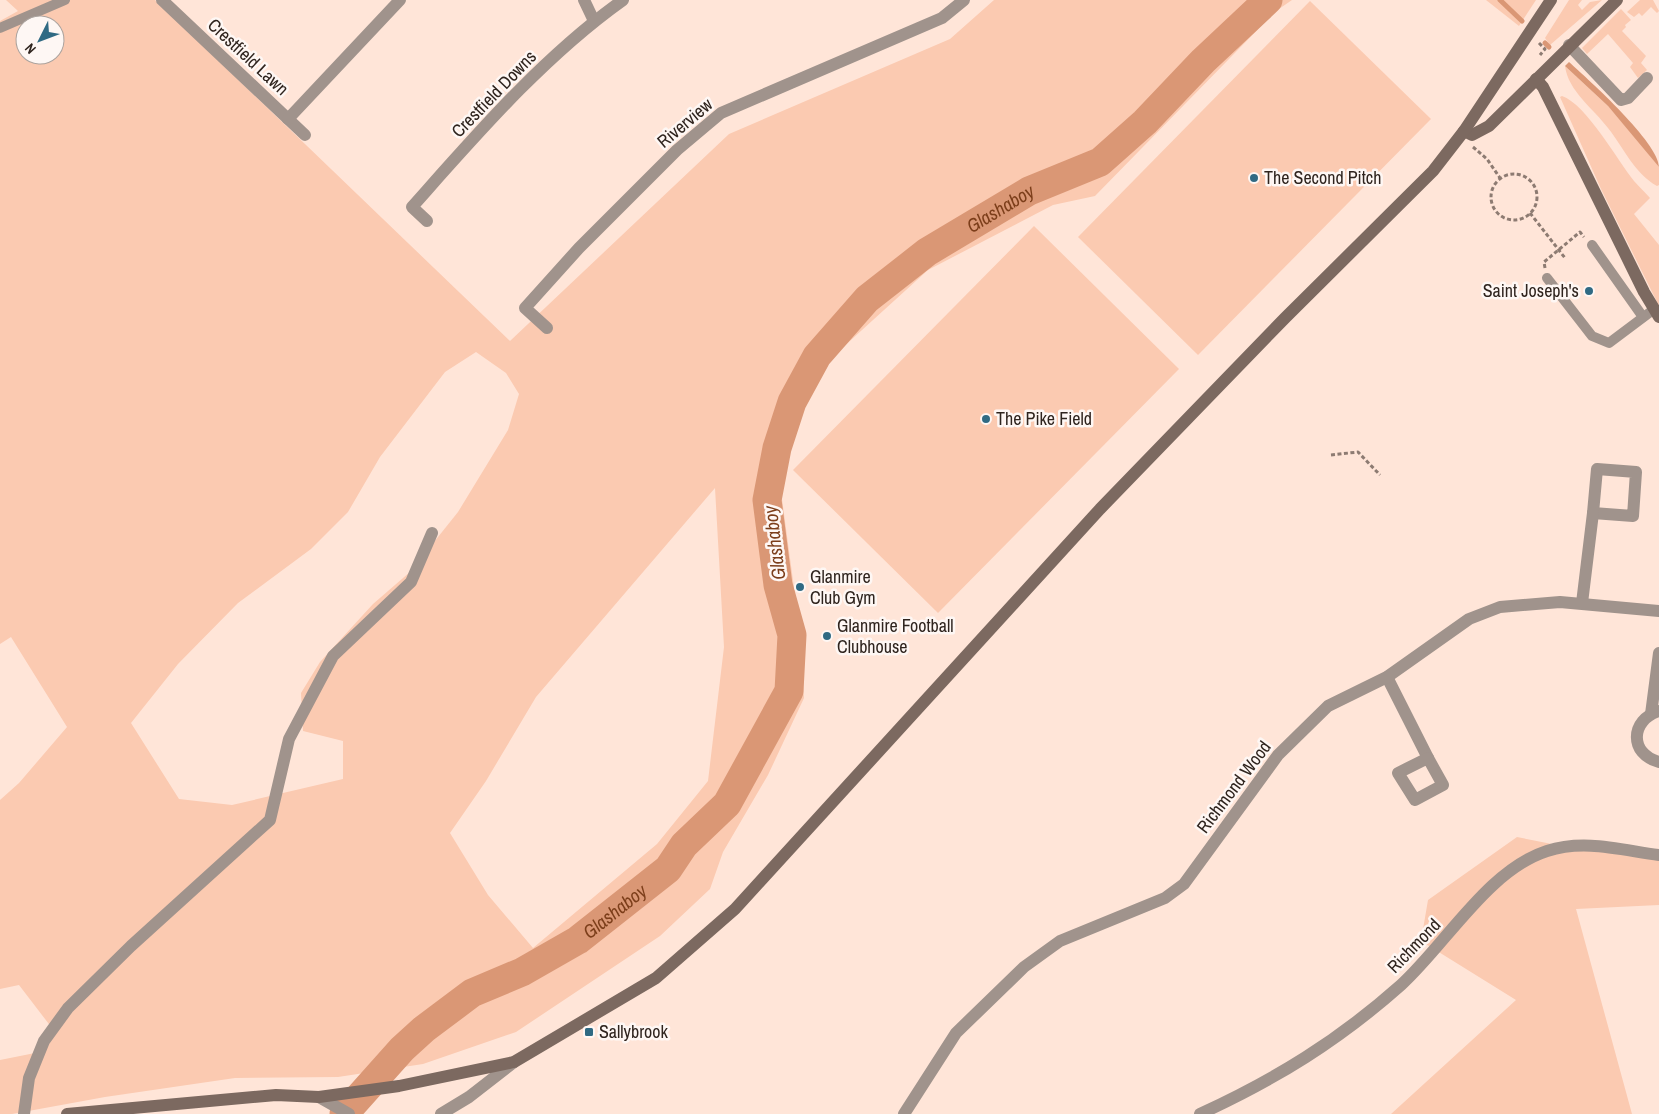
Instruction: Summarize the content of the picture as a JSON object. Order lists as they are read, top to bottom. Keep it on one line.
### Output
{"streets":{"street":["Crestfield Lawn","Crestfield Downs","Riverview","Richmond Wood","Richmond"]},"water":["Glashaboy"],"places":{"other":["The Second Pitch","Saint Joseph's","The Pike Field","Glanmire Club Gym","Glanmire Football Clubhouse"],"transit":["Sallybrook"]},"north":"bottom left"}
